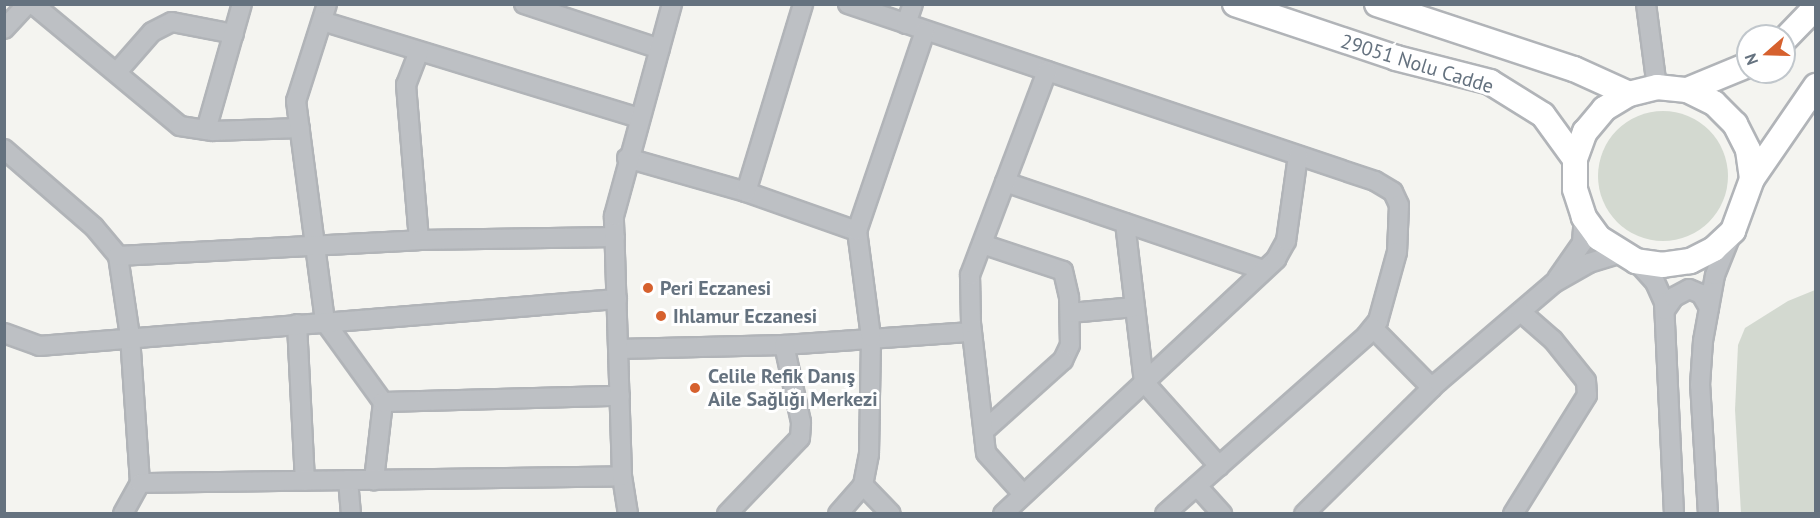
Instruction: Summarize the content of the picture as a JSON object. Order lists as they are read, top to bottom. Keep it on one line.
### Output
{"streets":{"main road":["29051 Nolu Cadde"]},"places":["Peri Eczanesi","Ihlamur Eczanesi","Celile Refik Danış Aile Sağlığı Merkezi"],"north":"left"}
